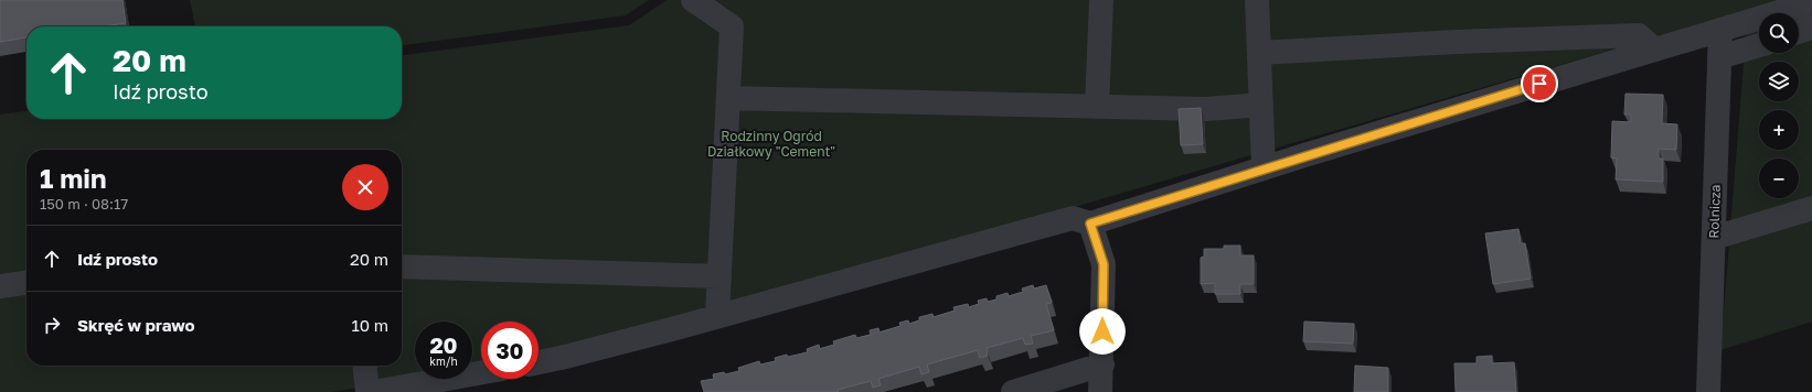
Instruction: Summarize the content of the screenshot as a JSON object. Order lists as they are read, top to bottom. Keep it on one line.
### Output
{"streets":{"street":["Rolnicza"]},"parks":["Rodzinny Ogród Działkowy \"Cement\""],"page":{"map_buttons":["+","−"],"turn":["20 m","Idź prosto"],"heading":["1 min","150 m · 08:17"],"list":[{"name":"Idź prosto","value":"20 m"},{"name":"Skręć w prawo","value":"10 m"}],"speed":"20 km/h","limit":"30"}}
